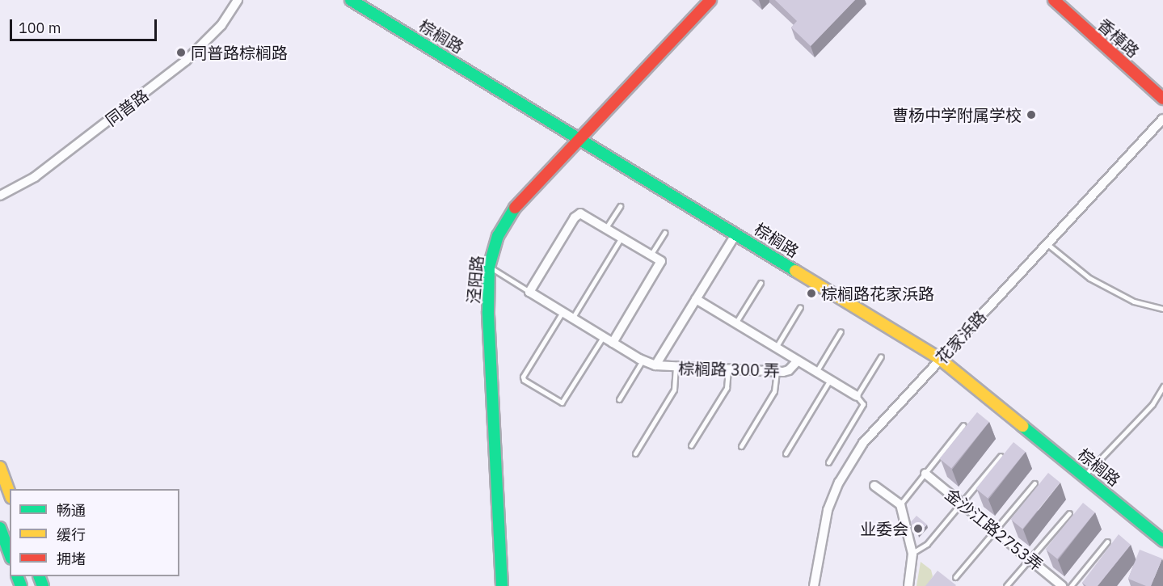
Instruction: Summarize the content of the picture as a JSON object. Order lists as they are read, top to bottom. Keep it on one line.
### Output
{"streets":{"street":["棕榈路","香樟路","同普路","泾阳路","花家浜路","棕榈路 300 弄","金沙江路2753弄"]},"crossings":[["棕榈路","泾阳路"],["棕榈路","花家浜路"],["棕榈路","棕榈路 300 弄"]],"places":["同普路棕榈路","曹杨中学附属学校","棕榈路花家浜路","业委会"],"legend":["畅通","缓行","拥堵"],"scale_bar":"100 m"}
